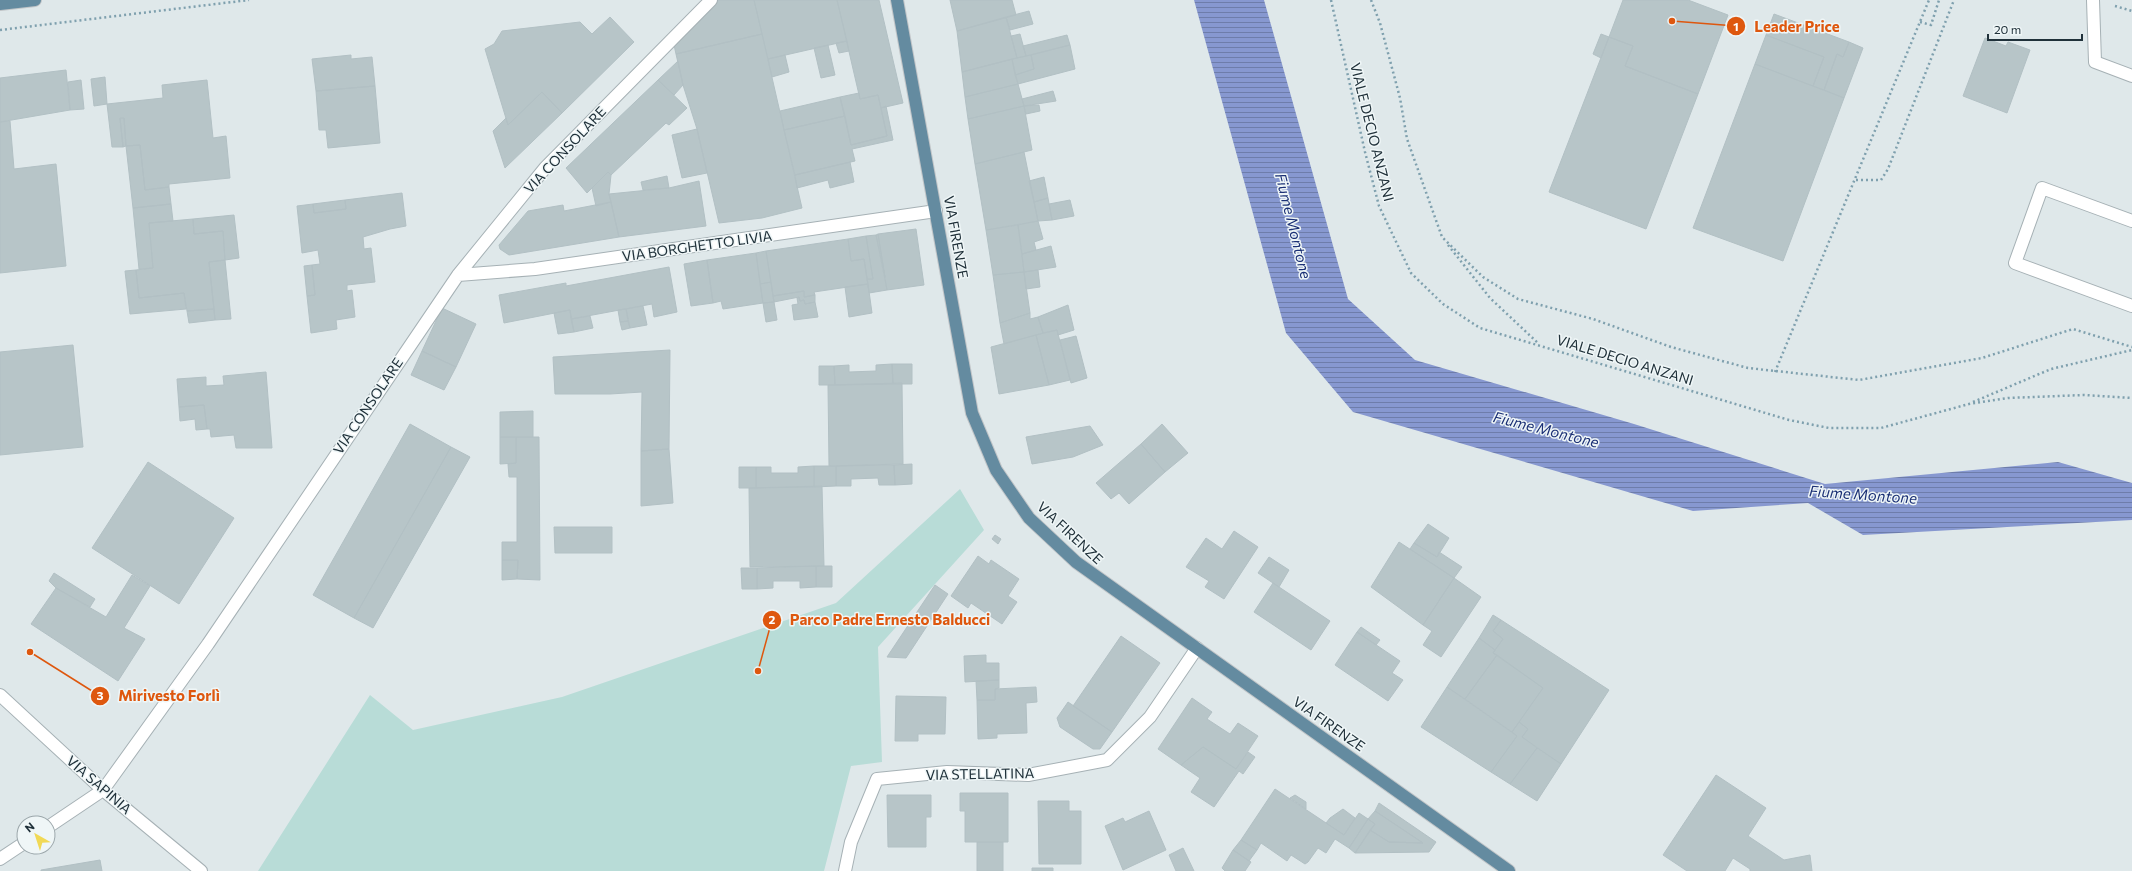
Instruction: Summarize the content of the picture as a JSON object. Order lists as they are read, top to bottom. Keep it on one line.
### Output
{"streets":{"main road":["VIA FIRENZE"],"street":["VIA CONSOLARE","VIA BORGHETTO LIVIA","VIA STELLATINA","VIA SAPINIA"],"path":["VIALE DECIO ANZANI"]},"crossings":[["VIA CONSOLARE","VIA BORGHETTO LIVIA"],["VIA CONSOLARE","VIA SAPINIA"],["VIA FIRENZE","VIA BORGHETTO LIVIA"],["VIA FIRENZE","VIA STELLATINA"]],"water":["Fiume Montone"],"places":["Leader Price","Mirivesto Forlì","Parco Padre Ernesto Balducci"],"scale_bar":"20 m","north":"top left"}
